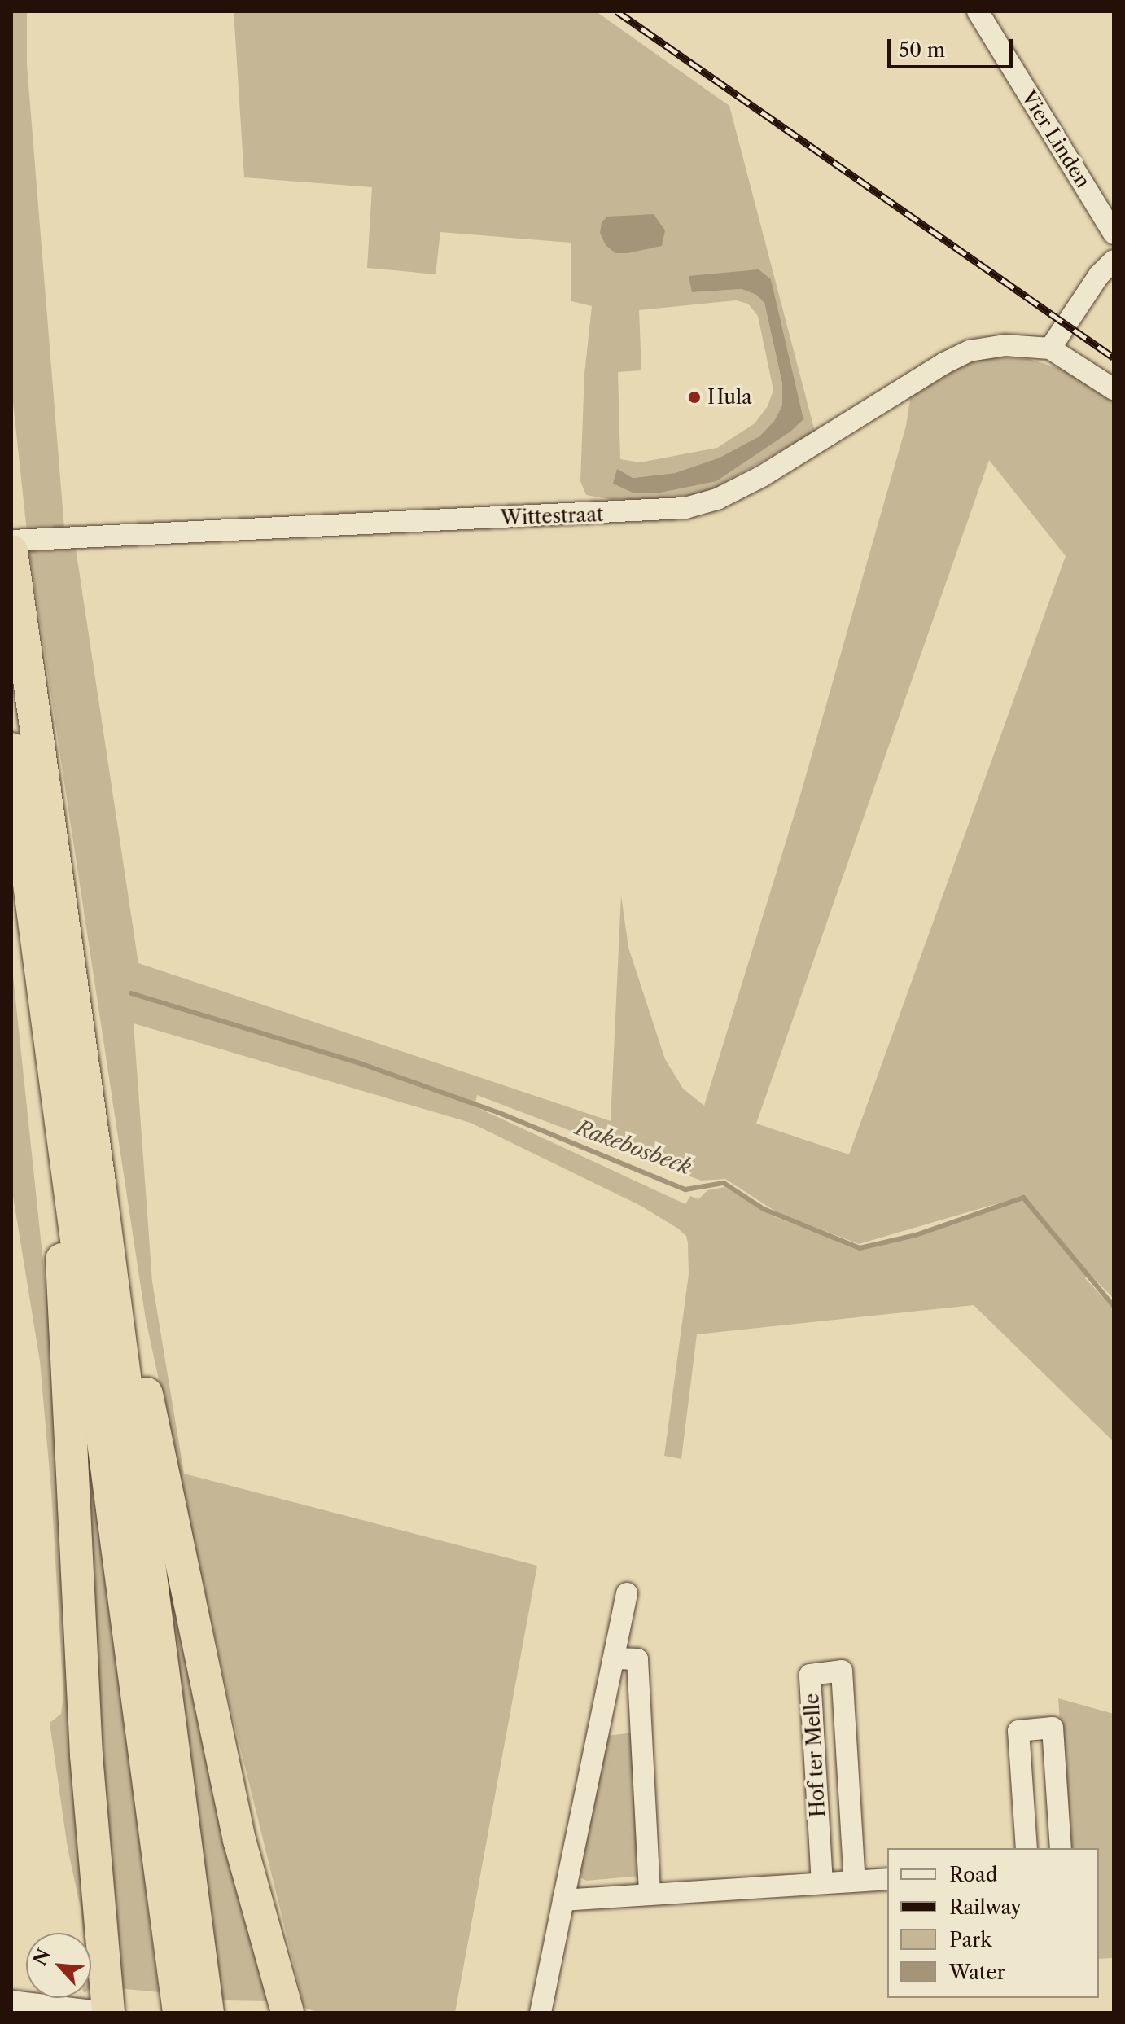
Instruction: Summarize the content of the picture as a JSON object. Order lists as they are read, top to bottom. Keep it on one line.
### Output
{"streets":{"street":["Vier Linden","Wittestraat","Hof ter Melle"]},"water":["Rakebosbeek"],"places":["Hula"],"legend":["Road","Railway","Park","Water"],"scale_bar":"50 m","north":"top left"}
